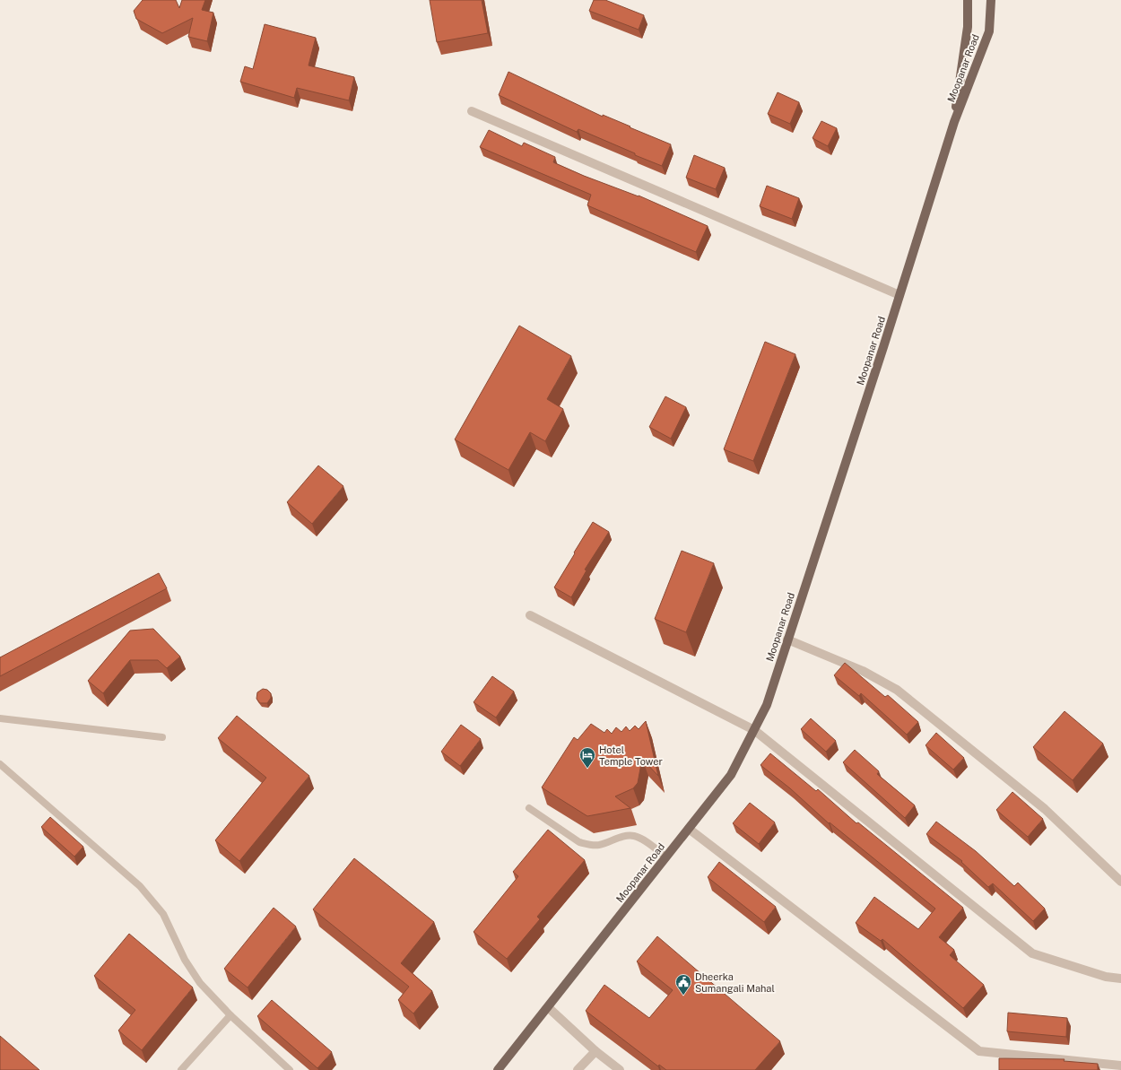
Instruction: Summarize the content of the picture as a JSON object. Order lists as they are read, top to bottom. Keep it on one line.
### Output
{"streets":{"main road":["Moopanar Road"]},"places":{"hotel":["Hotel Temple Tower"],"public building":["Dheerka Sumangali Mahal"]}}
